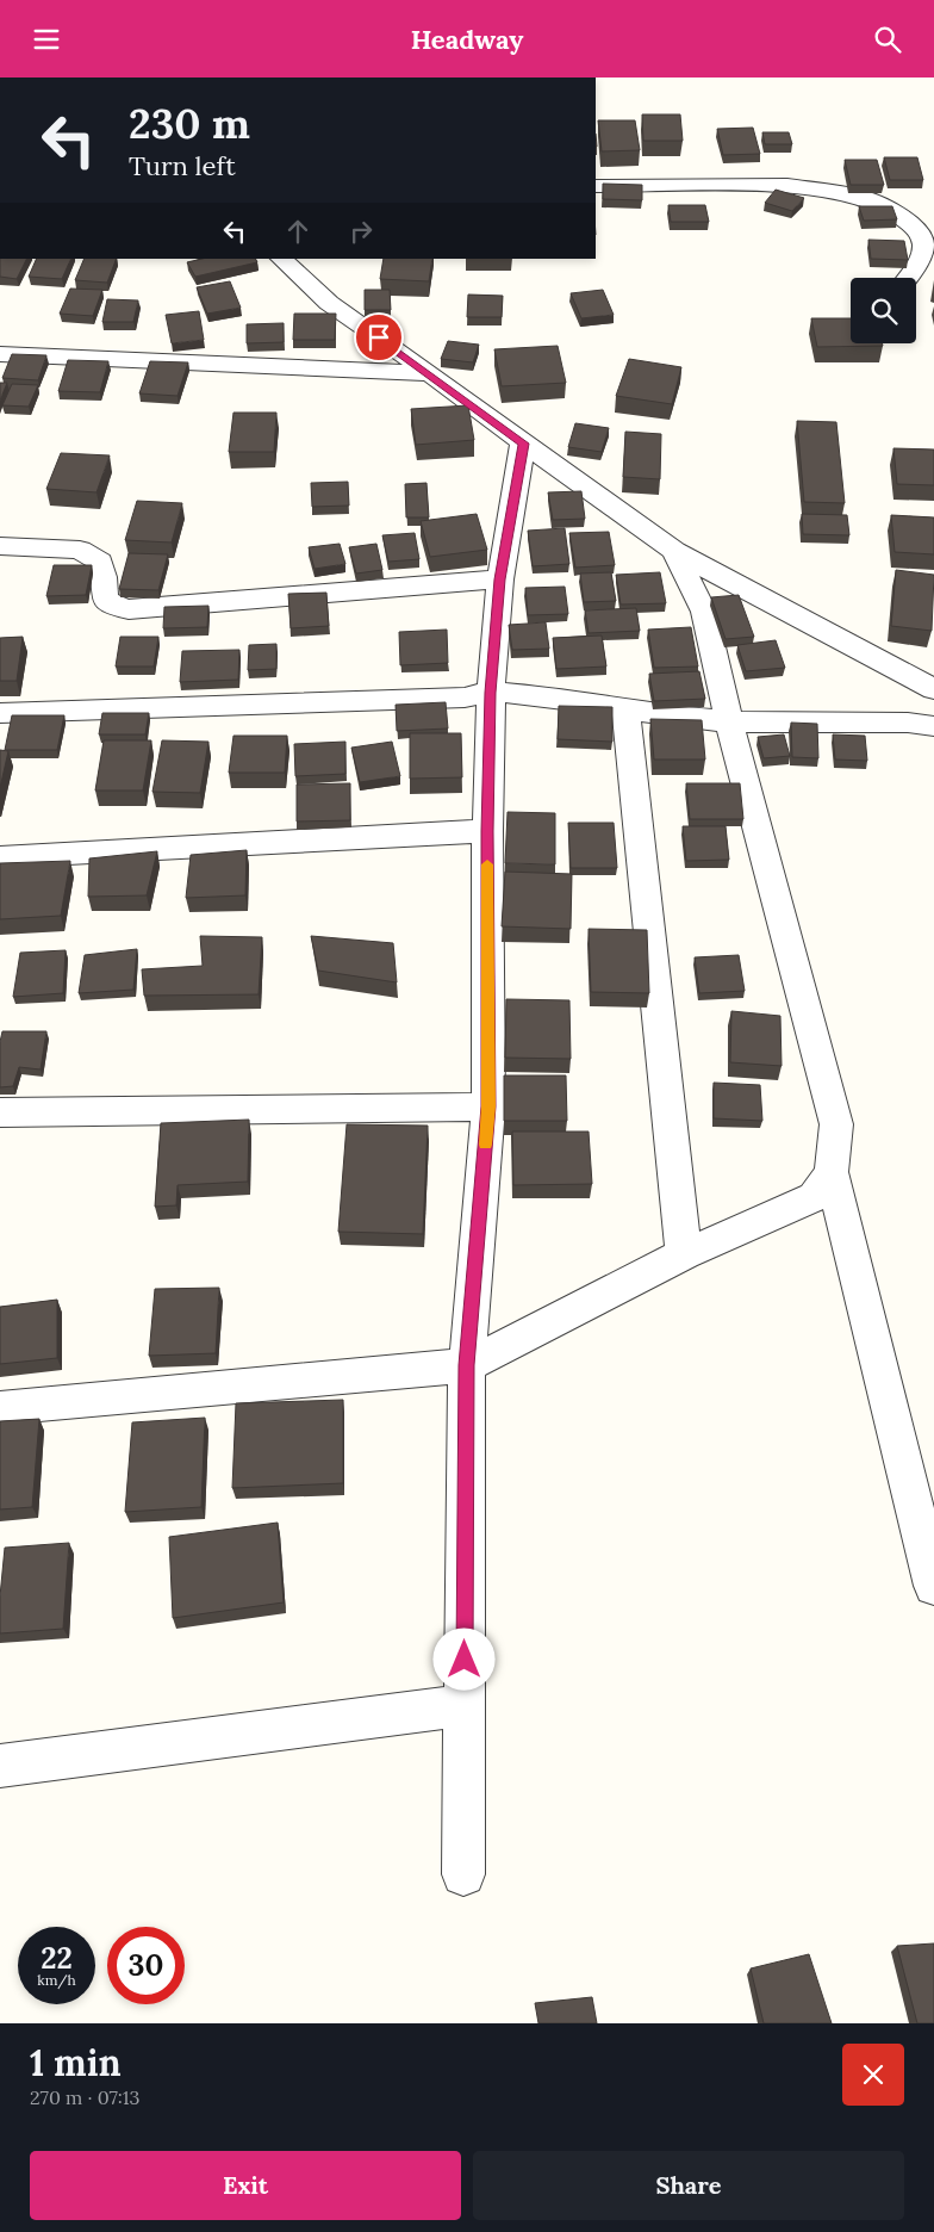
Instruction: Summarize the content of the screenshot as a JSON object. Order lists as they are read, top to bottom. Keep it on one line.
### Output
{"page":{"header":"Headway","turn":["230 m","Turn left"],"speed":"22 km/h","limit":"30","heading":["1 min","270 m · 07:13"],"buttons":["Exit","Share"]}}
